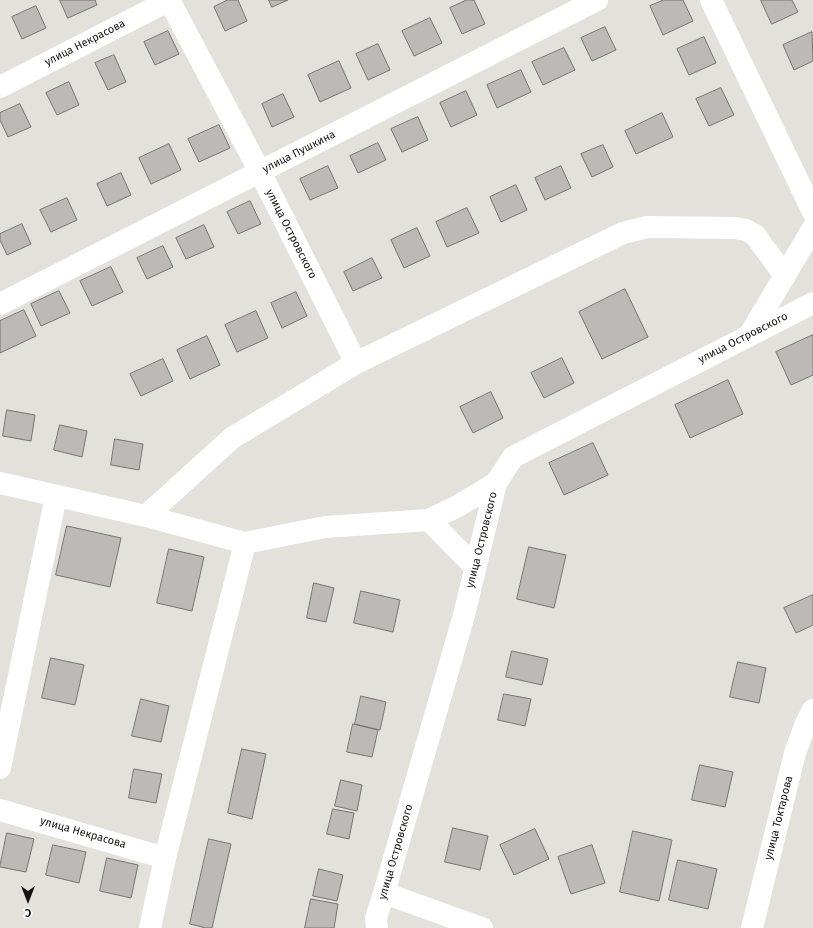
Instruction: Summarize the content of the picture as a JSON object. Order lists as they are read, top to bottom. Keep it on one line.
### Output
{"streets":{"street":["улица Некрасова","улица Пушкина","улица Островского","улица Токтарова"]},"crossings":[["улица Некрасова","улица Островского"],["улица Пушкина","улица Островского"]],"north":"bottom"}
